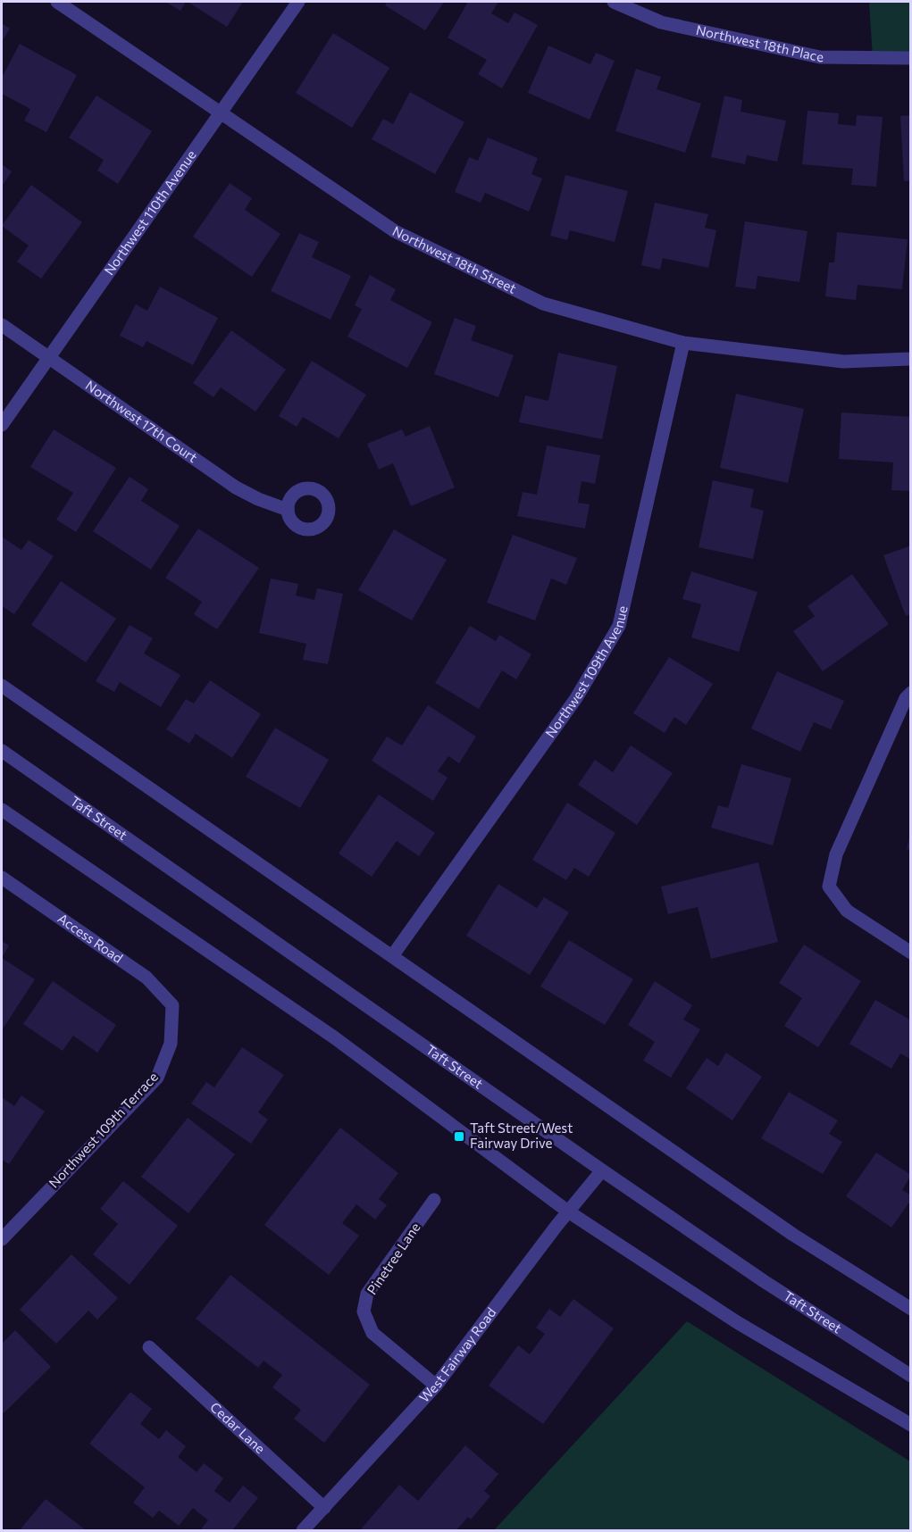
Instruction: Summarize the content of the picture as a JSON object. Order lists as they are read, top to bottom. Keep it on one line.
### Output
{"streets":{"street":["Northwest 18th Place","Northwest 110th Avenue","Northwest 18th Street","Northwest 17th Court","Northwest 109th Avenue","Taft Street","Access Road","Northwest 109th Terrace","Pinetree Lane","West Fairway Road","Cedar Lane"]},"crossings":[["Northwest 110th Avenue","Northwest 18th Street"],["Northwest 110th Avenue","Northwest 17th Court"],["Northwest 18th Street","Northwest 109th Avenue"],["Taft Street","West Fairway Road"],["Access Road","Northwest 109th Terrace"],["Pinetree Lane","West Fairway Road"],["West Fairway Road","Cedar Lane"]],"places":{"transit":["Taft Street/West Fairway Drive"]}}
